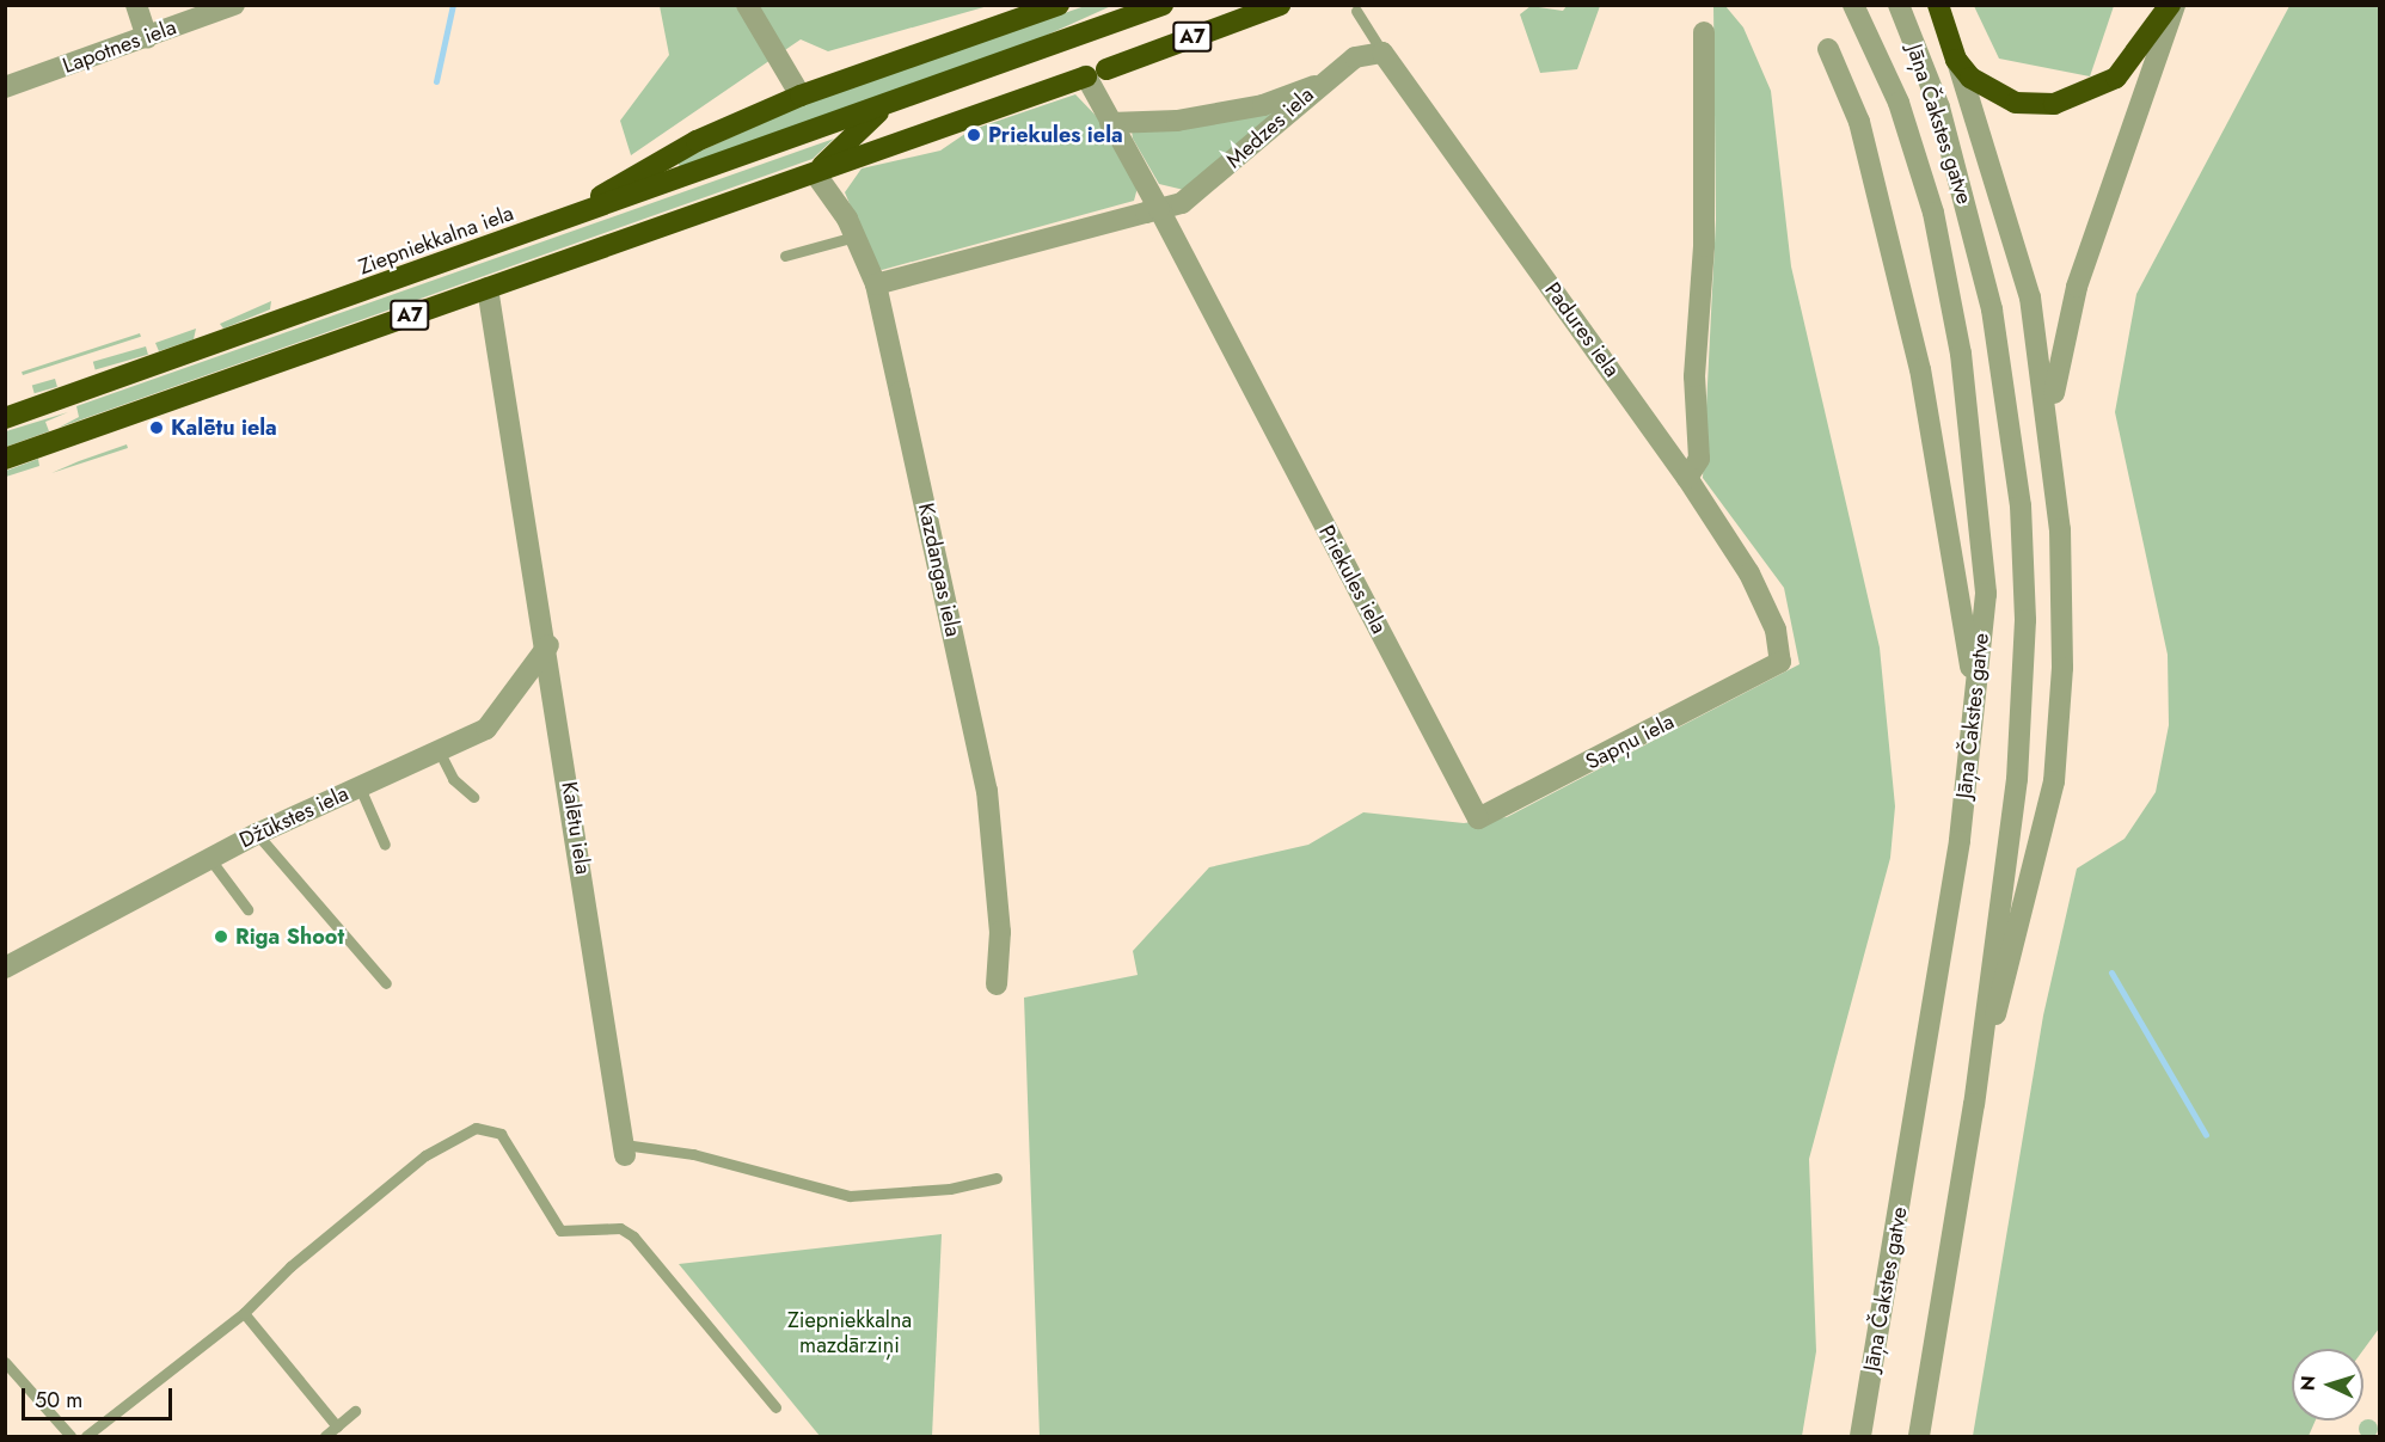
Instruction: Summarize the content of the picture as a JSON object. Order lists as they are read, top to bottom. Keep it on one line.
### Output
{"streets":{"highway":["A7","Ziepniekkalna iela"],"street":["Lapotnes iela","Jāņa Čakstes gatve","Medzes iela","Padures iela","Kazdangas iela","Priekules iela","Sapņu iela","Džūkstes iela","Kalētu iela"]},"crossings":[["Medzes iela","Padures iela"],["Medzes iela","Kazdangas iela"],["Medzes iela","Priekules iela"],["Ziepniekkalna iela","Kazdangas iela"],["Ziepniekkalna iela","Priekules iela"],["Ziepniekkalna iela","Kalētu iela"],["Padures iela","Sapņu iela"],["Priekules iela","Sapņu iela"],["Džūkstes iela","Kalētu iela"]],"parks":["Ziepniekkalna mazdārziņi"],"places":["Priekules iela","Kalētu iela","Riga Shoot"],"scale_bar":"50 m","north":"left"}
